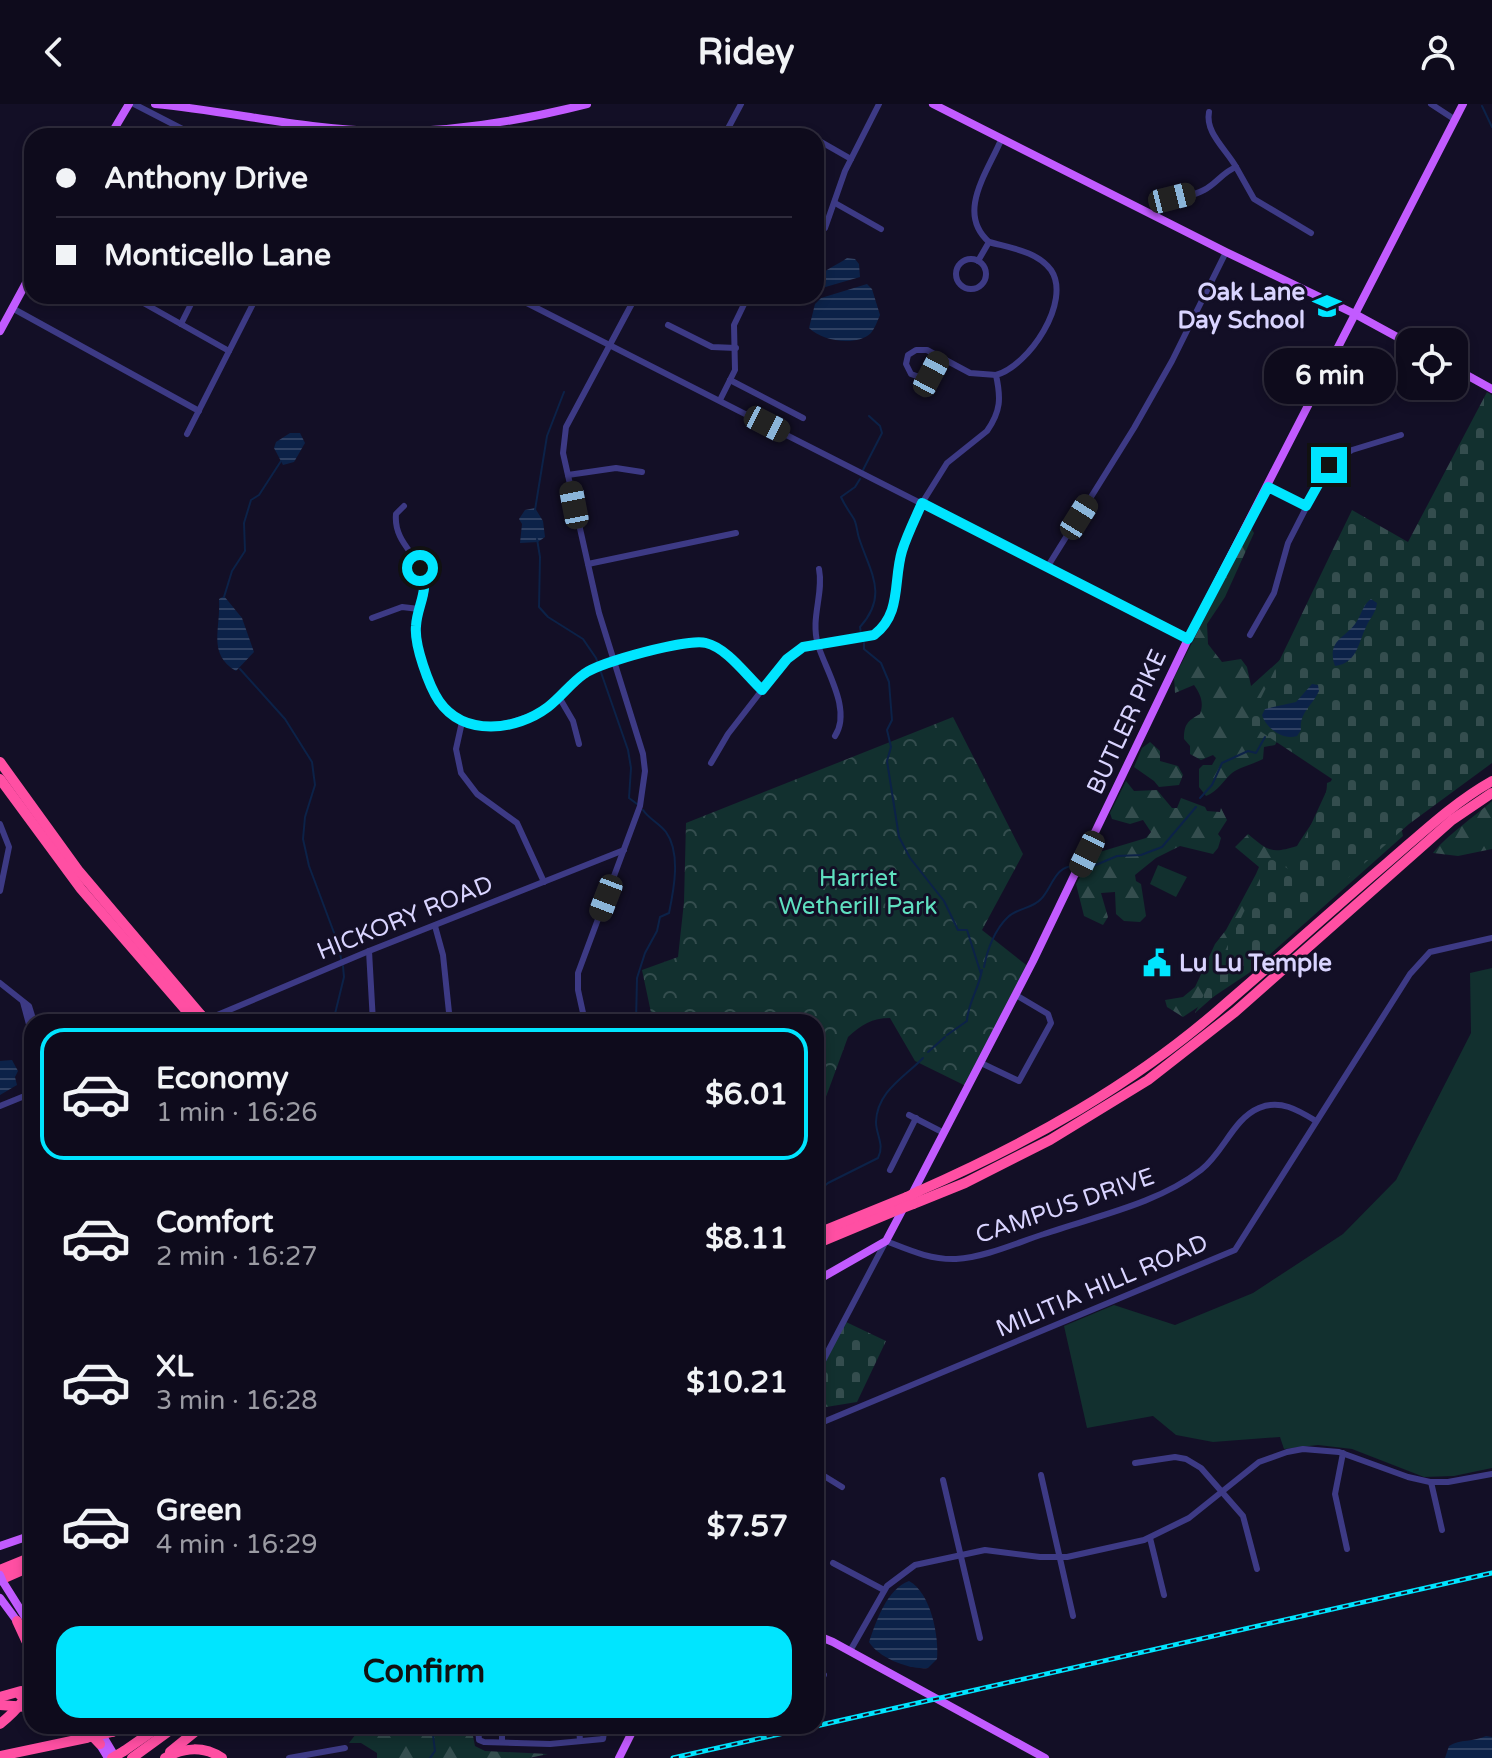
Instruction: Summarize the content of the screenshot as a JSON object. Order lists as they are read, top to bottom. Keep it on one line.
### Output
{"streets":{"main road":["BUTLER PIKE"],"street":["HICKORY ROAD","CAMPUS DRIVE","MILITIA HILL ROAD"]},"crossings":[["BUTLER PIKE","CAMPUS DRIVE"],["CAMPUS DRIVE","MILITIA HILL ROAD"]],"parks":["Harriet Wetherill Park"],"places":{"school or university":["Oak Lane Day School"],"public building":["Lu Lu Temple"]},"page":{"header":"Ridey","banner":["Anthony Drive","Monticello Lane"],"bubble":"6 min","list":[{"name":"Economy","note":"1 min · 16:26","value":"$6.01"},{"name":"Comfort","note":"2 min · 16:27","value":"$8.11"},{"name":"XL","note":"3 min · 16:28","value":"$10.21"},{"name":"Green","note":"4 min · 16:29","value":"$7.57"}],"buttons":"Confirm"}}
